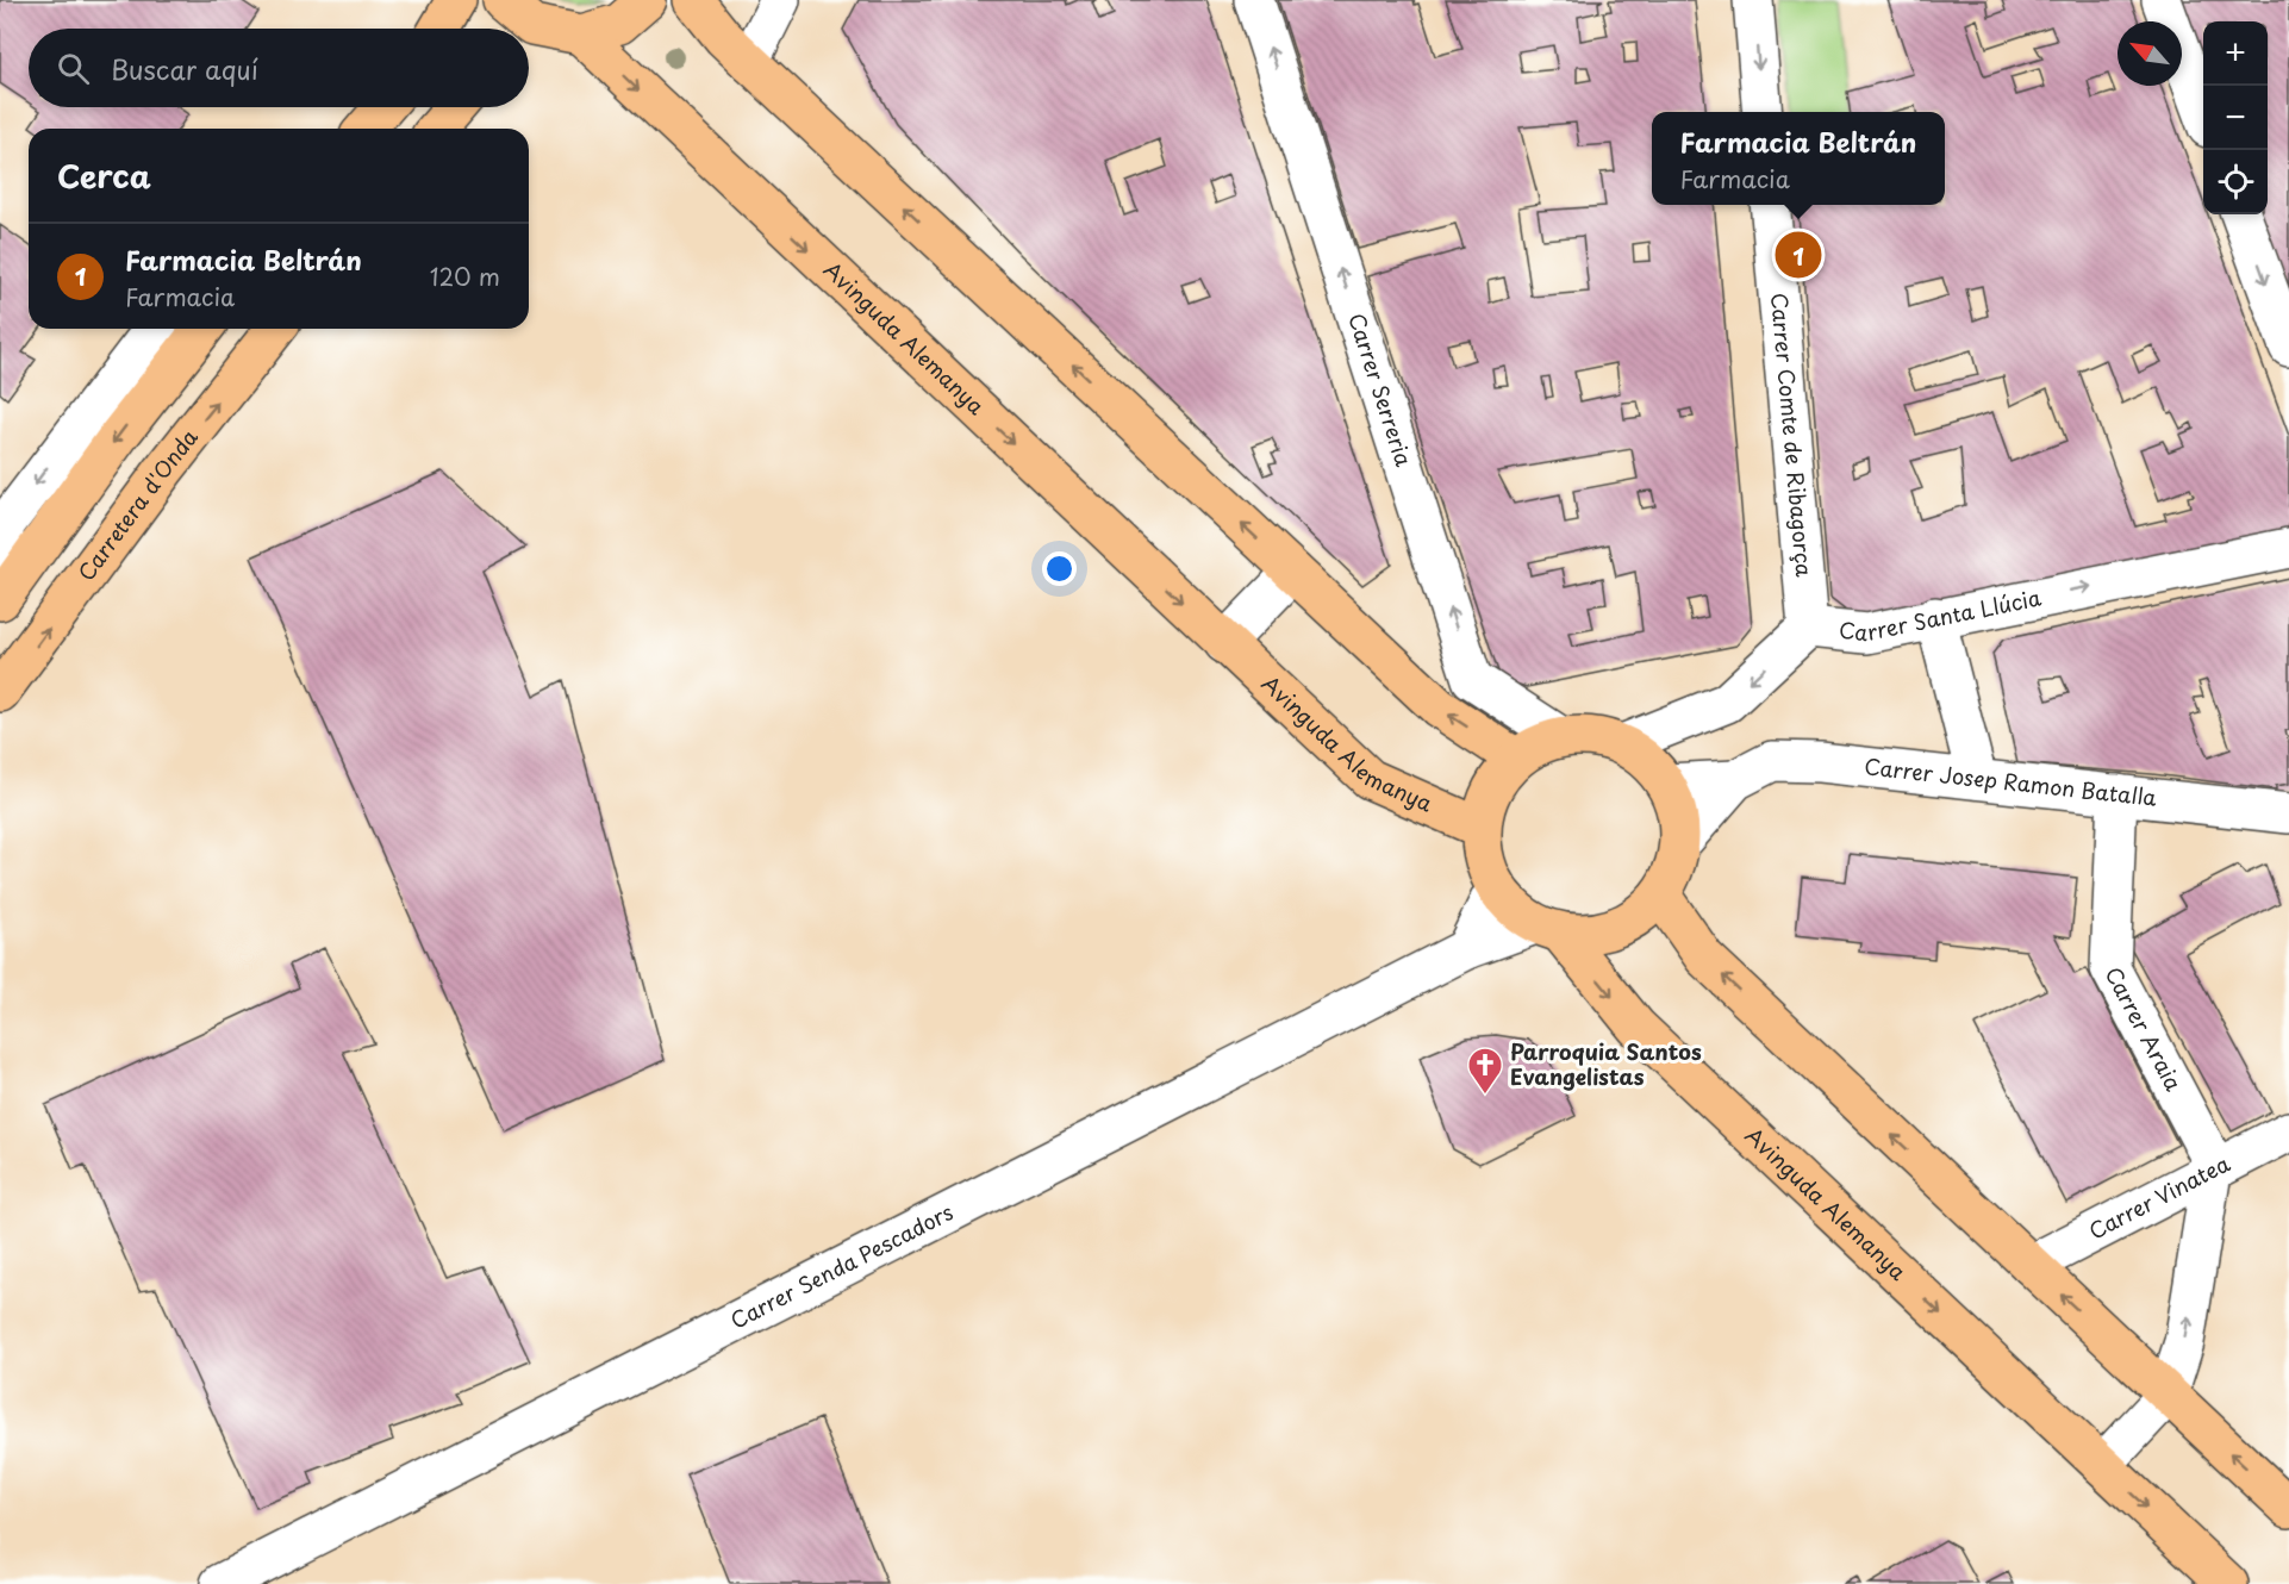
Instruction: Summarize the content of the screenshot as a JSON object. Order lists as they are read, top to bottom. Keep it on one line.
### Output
{"streets":{"main road":["Avinguda Alemanya","Carretera d'Onda"],"street":["Carrer Serreria","Carrer Comte de Ribagorça","Carrer Santa Llúcia","Carrer Josep Ramon Batalla","Carrer Araia","Carrer Vinatea","Carrer Senda Pescadors"]},"crossings":[["Avinguda Alemanya","Carrer Serreria"],["Avinguda Alemanya","Carrer Santa Llúcia"],["Avinguda Alemanya","Carrer Josep Ramon Batalla"],["Avinguda Alemanya","Carrer Senda Pescadors"],["Carrer Serreria","Carrer Santa Llúcia"],["Carrer Serreria","Carrer Josep Ramon Batalla"],["Carrer Serreria","Carrer Senda Pescadors"],["Carrer Comte de Ribagorça","Carrer Santa Llúcia"],["Carrer Santa Llúcia","Carrer Josep Ramon Batalla"],["Carrer Santa Llúcia","Carrer Senda Pescadors"],["Carrer Josep Ramon Batalla","Carrer Araia"],["Carrer Josep Ramon Batalla","Carrer Senda Pescadors"],["Carrer Araia","Carrer Vinatea"]],"one_way":["Carrer Serreria"],"places":{"church":["Parroquia Santos Evangelistas"]},"north":"top left","page":{"map_buttons":["+","−"],"search":"Buscar aquí","popup":["Farmacia Beltrán","Farmacia"],"heading":"Cerca","list":[{"mark":"1","name":"Farmacia Beltrán","note":"Farmacia","value":"120 m"}],"pins":"1"}}
